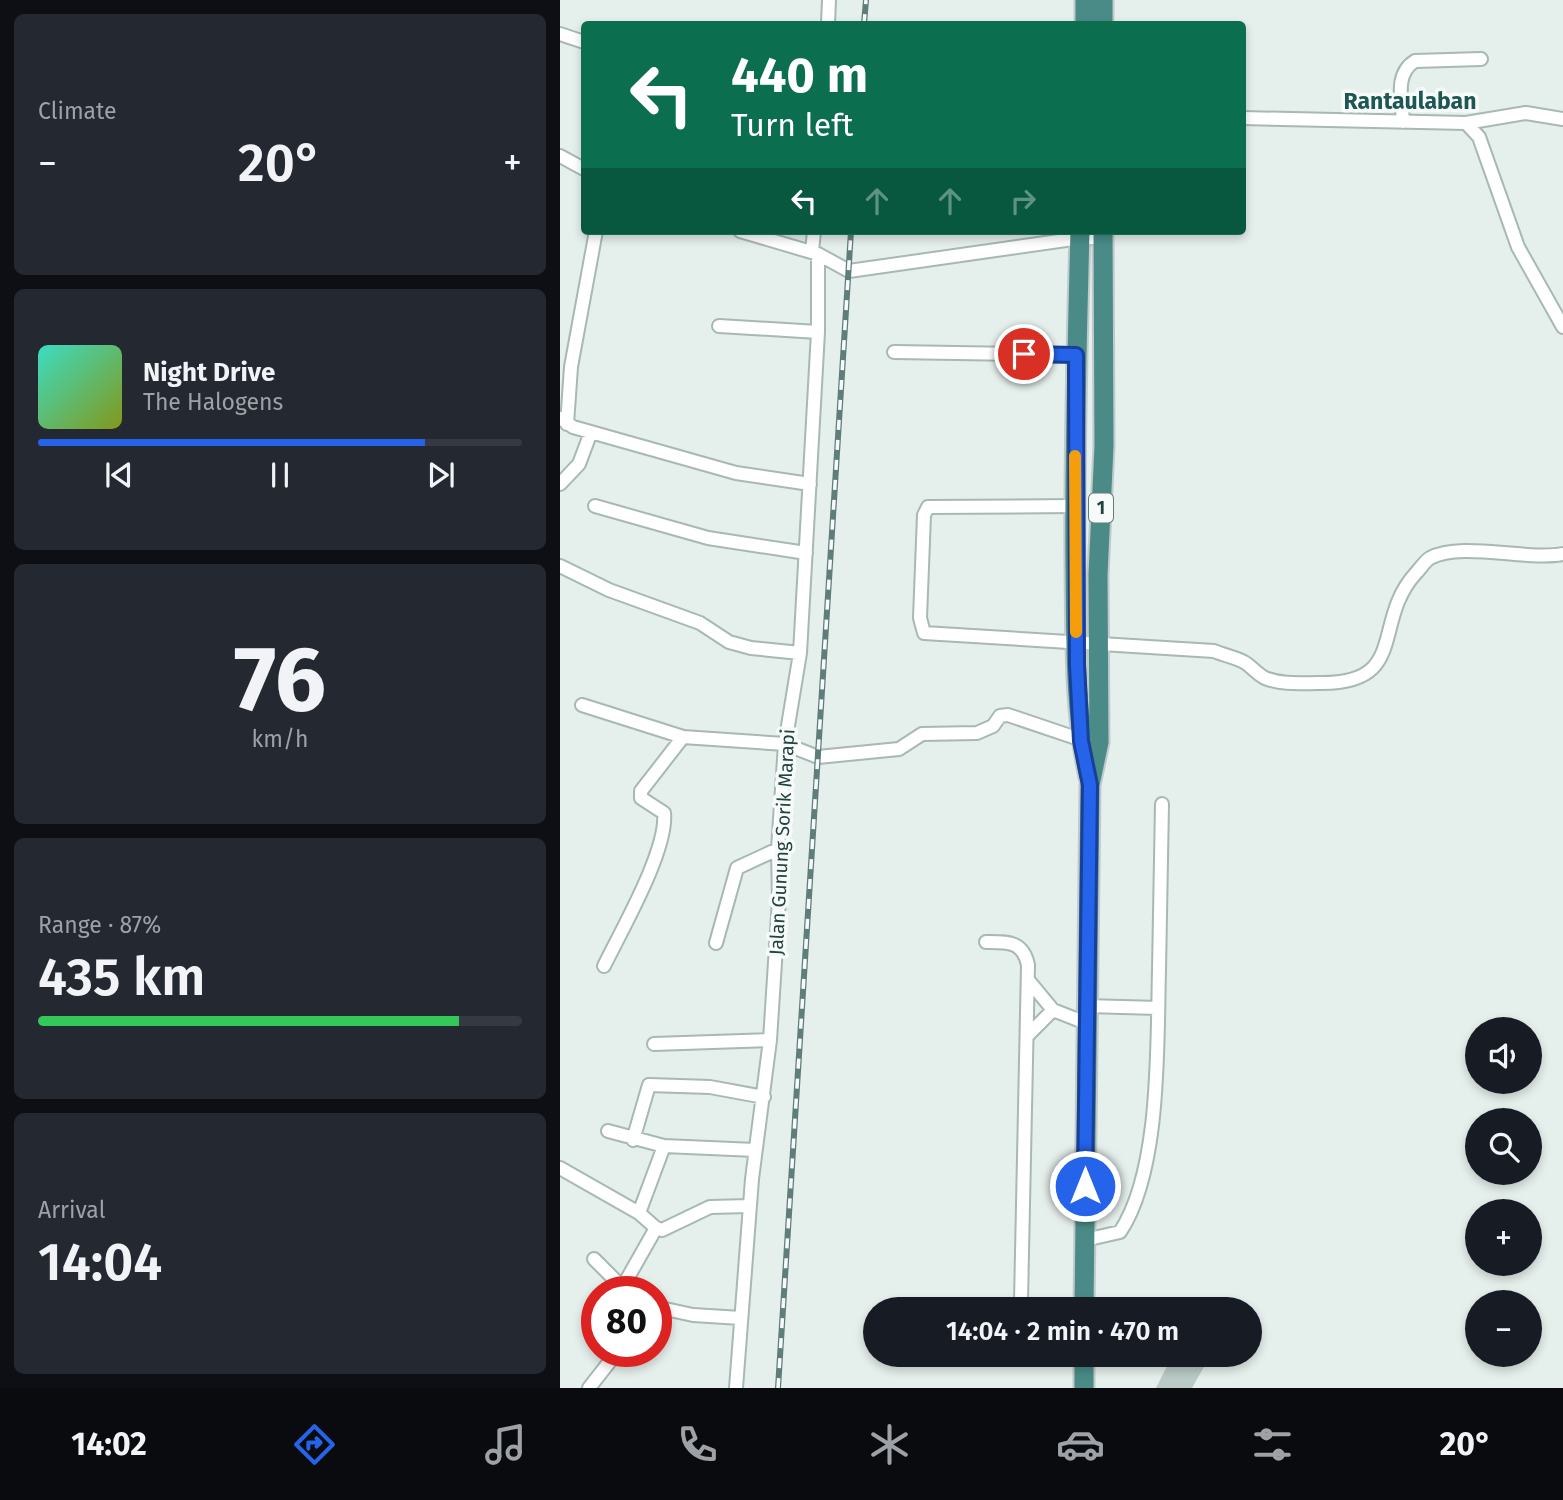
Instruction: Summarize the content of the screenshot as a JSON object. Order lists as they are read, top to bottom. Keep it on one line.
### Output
{"streets":{"highway":["1"],"street":["Jalan Gunung Sorik Marapi"]},"districts":["Rantaulaban"],"page":{"tile":["Climate",["76","km/h"],["Range · 87%","435 km"],["Arrival","14:04"]],"turn":["440 m","Turn left"],"heat":["−","20°","+"],"song":["Night Drive","The Halogens"],"map_buttons":["+","−"],"limit":"80","trip":"14:04 · 2 min · 470 m","tabs":["14:02","20°"]}}
